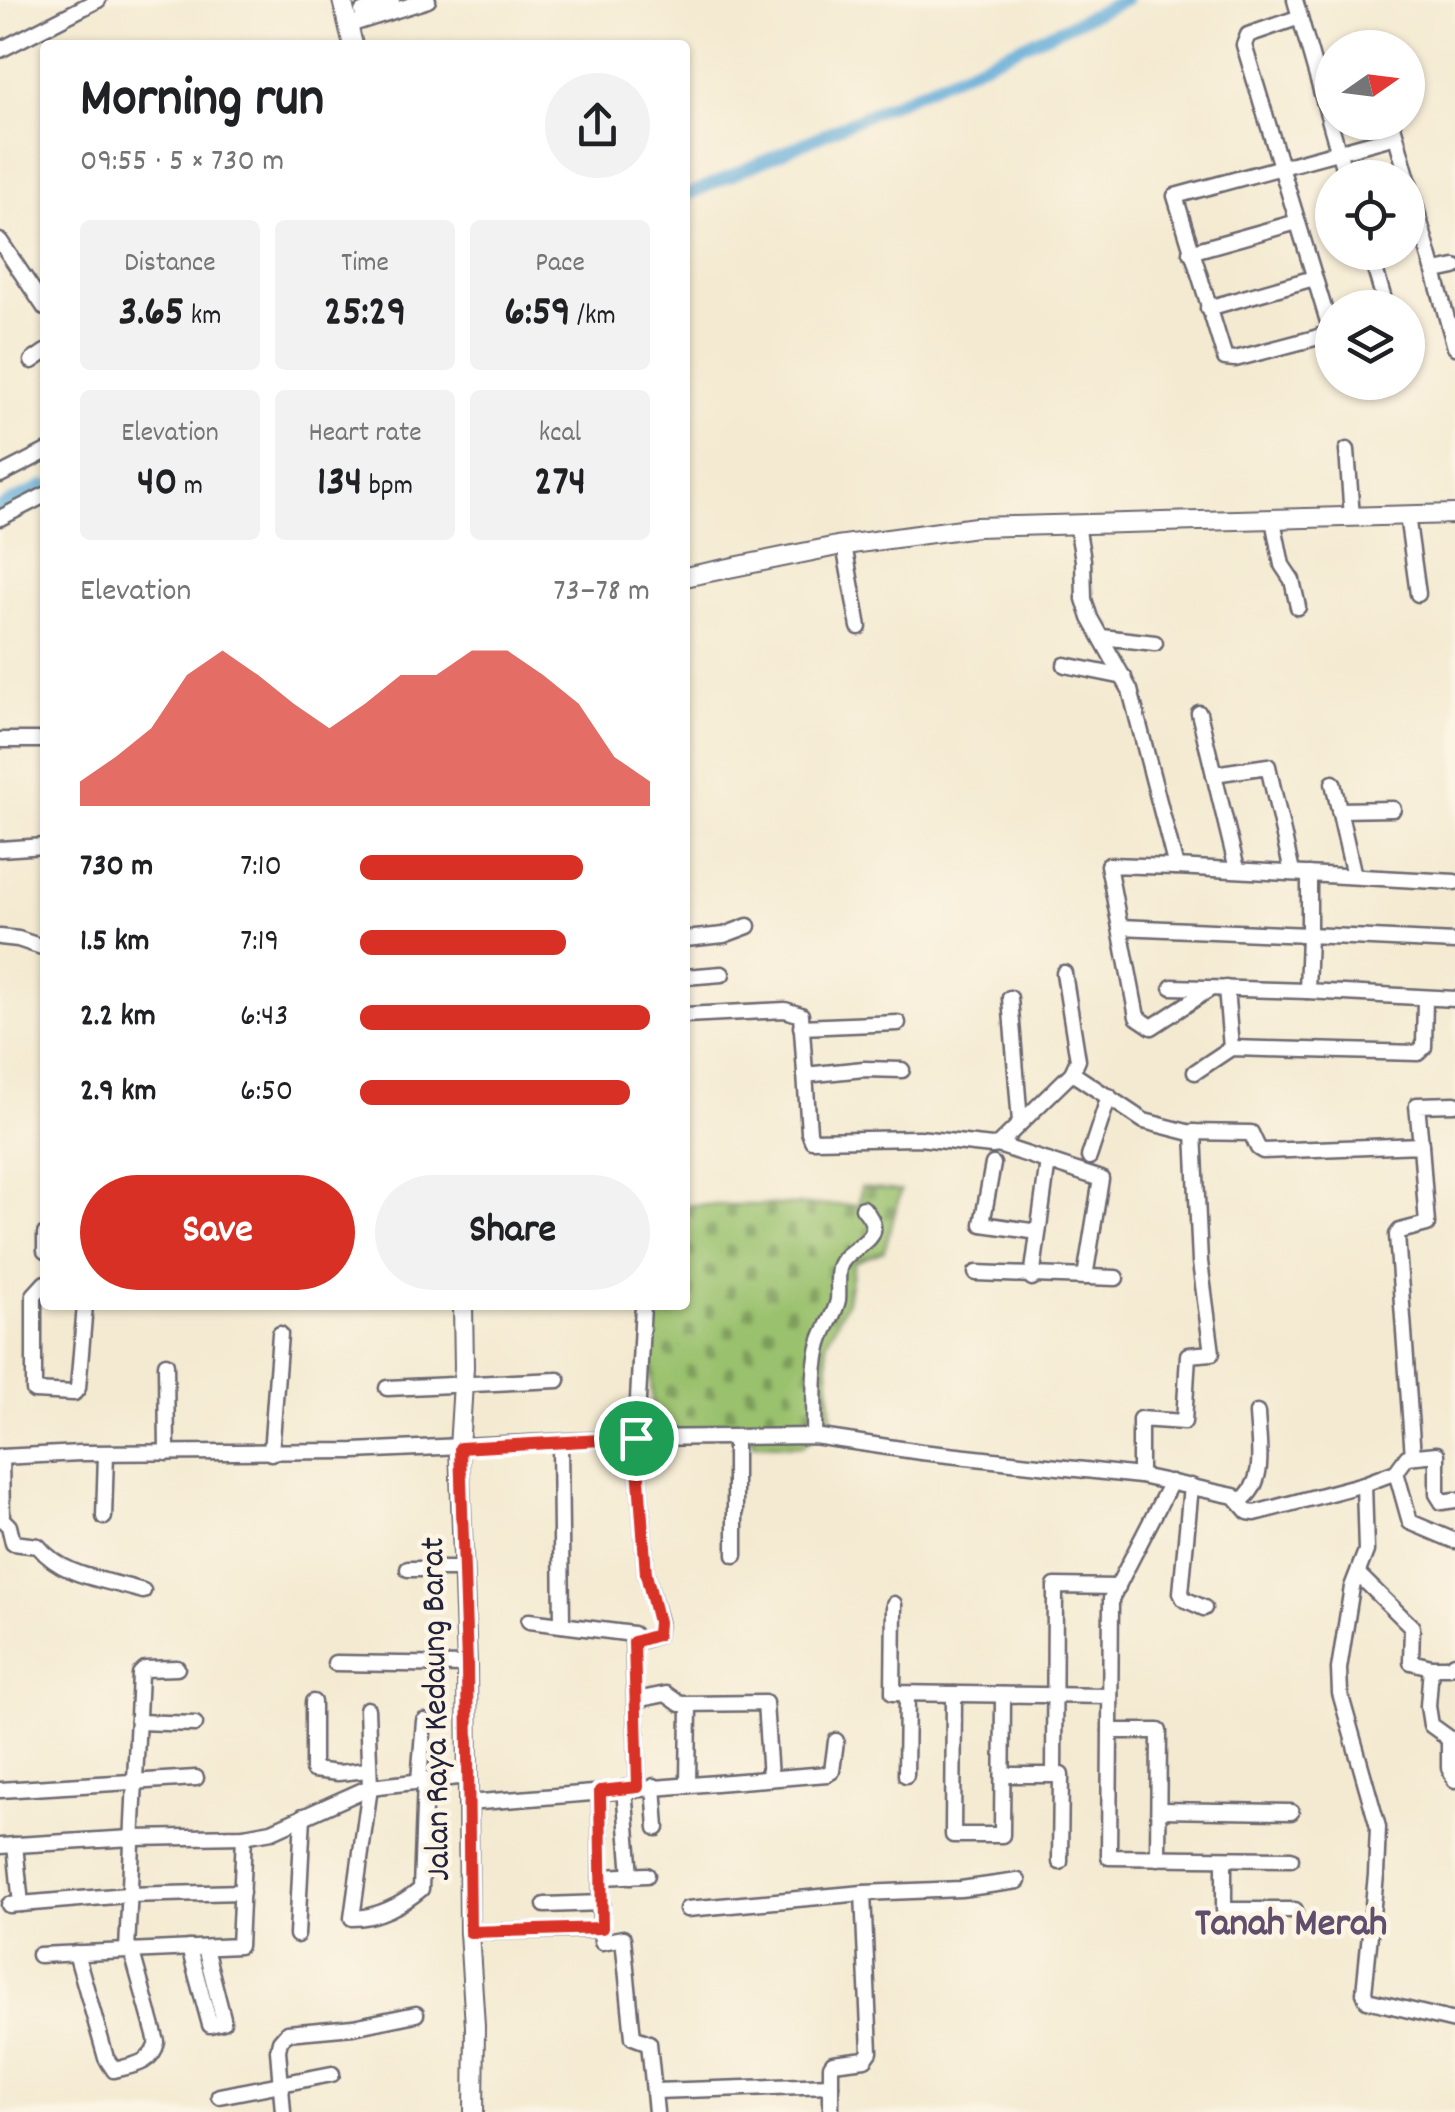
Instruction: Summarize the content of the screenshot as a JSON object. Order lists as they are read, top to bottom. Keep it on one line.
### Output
{"streets":{"street":["Jalan Raya Kedaung Barat"]},"districts":["Tanah Merah"],"north":"right","page":{"heading":["Morning run","09:55 · 5 × 730 m"],"stats":[["Distance","3.65 km"],["Time","25:29"],["Pace","6:59 /km"],["Elevation","40 m"],["Heart rate","134 bpm"],["kcal","274"]],"chart":["Elevation","73–78 m"],"list":[{"name":"730 m","note":"7:10"},{"name":"1.5 km","note":"7:19"},{"name":"2.2 km","note":"6:43"},{"name":"2.9 km","note":"6:50"}],"buttons":["Save","Share"]}}
